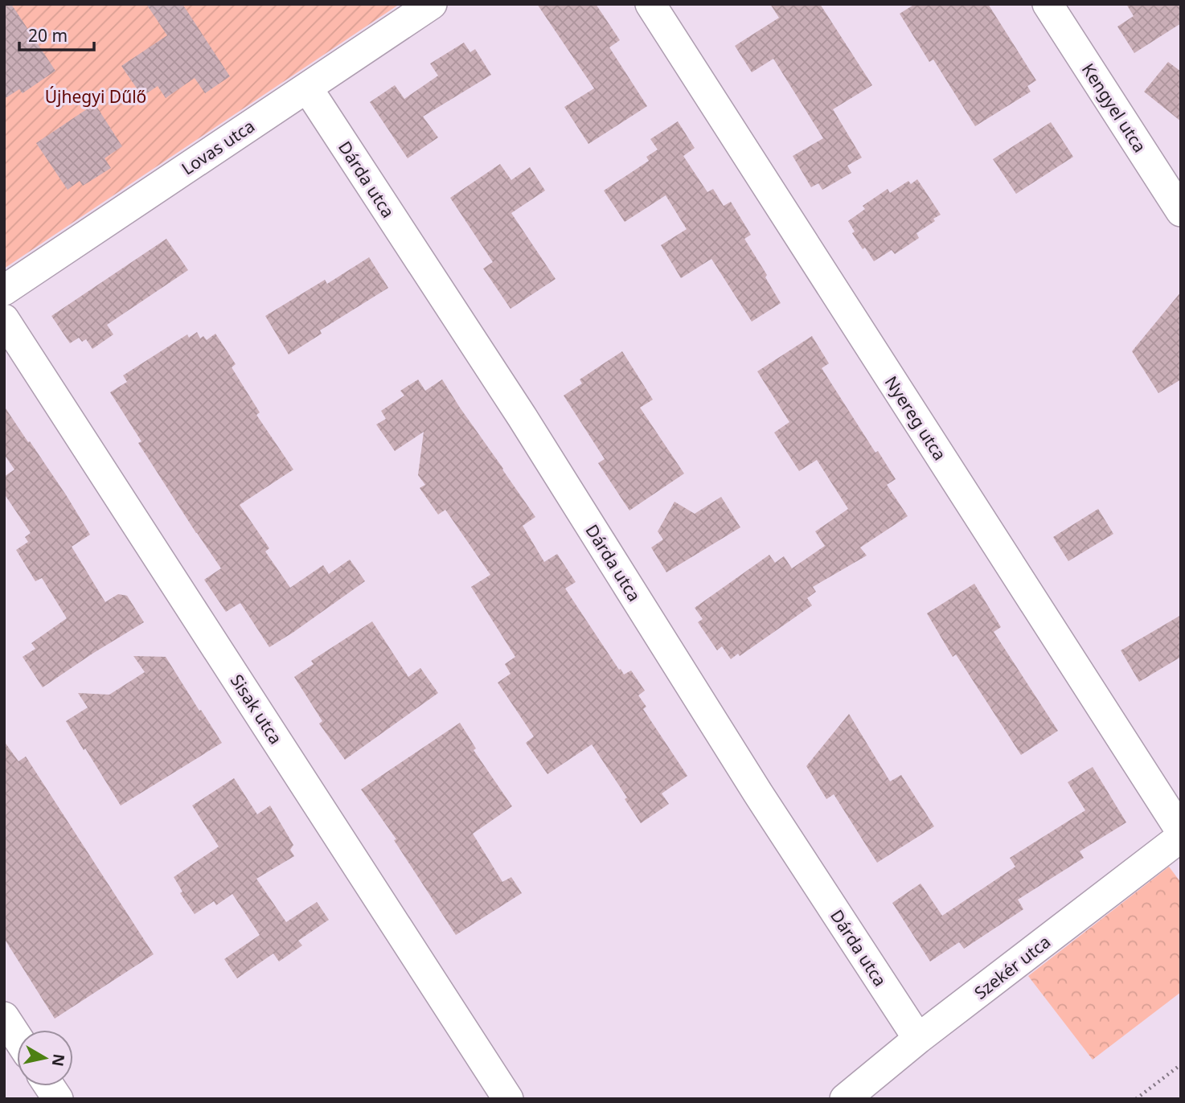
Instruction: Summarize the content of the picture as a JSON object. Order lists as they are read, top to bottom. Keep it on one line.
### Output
{"streets":{"street":["Kengyel utca","Lovas utca","Dárda utca","Nyereg utca","Sisak utca","Szekér utca"]},"crossings":[["Lovas utca","Dárda utca"],["Dárda utca","Szekér utca"]],"parks":["Újhegyi Dűlő"],"scale_bar":"20 m","north":"right"}
